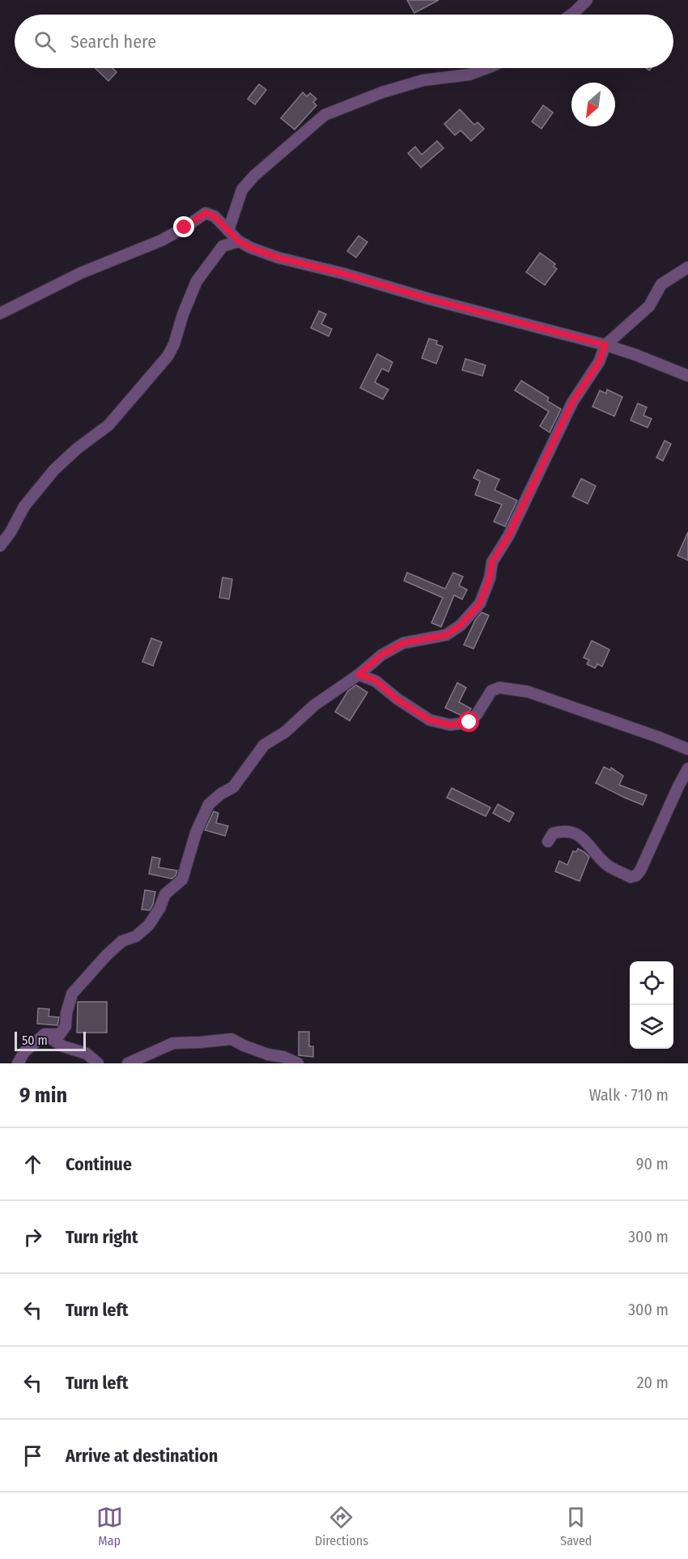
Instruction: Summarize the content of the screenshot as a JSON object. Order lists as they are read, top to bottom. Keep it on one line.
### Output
{"scale_bar":"50 m","north":"bottom left","page":{"search":"Search here","scale":"50 m","heading":["9 min","Walk · 710 m"],"list":[["Continue","90 m"],["Turn right","300 m"],["Turn left","300 m"],["Turn left","20 m"],"Arrive at destination"],"nav":["Map","Directions","Saved"]}}
